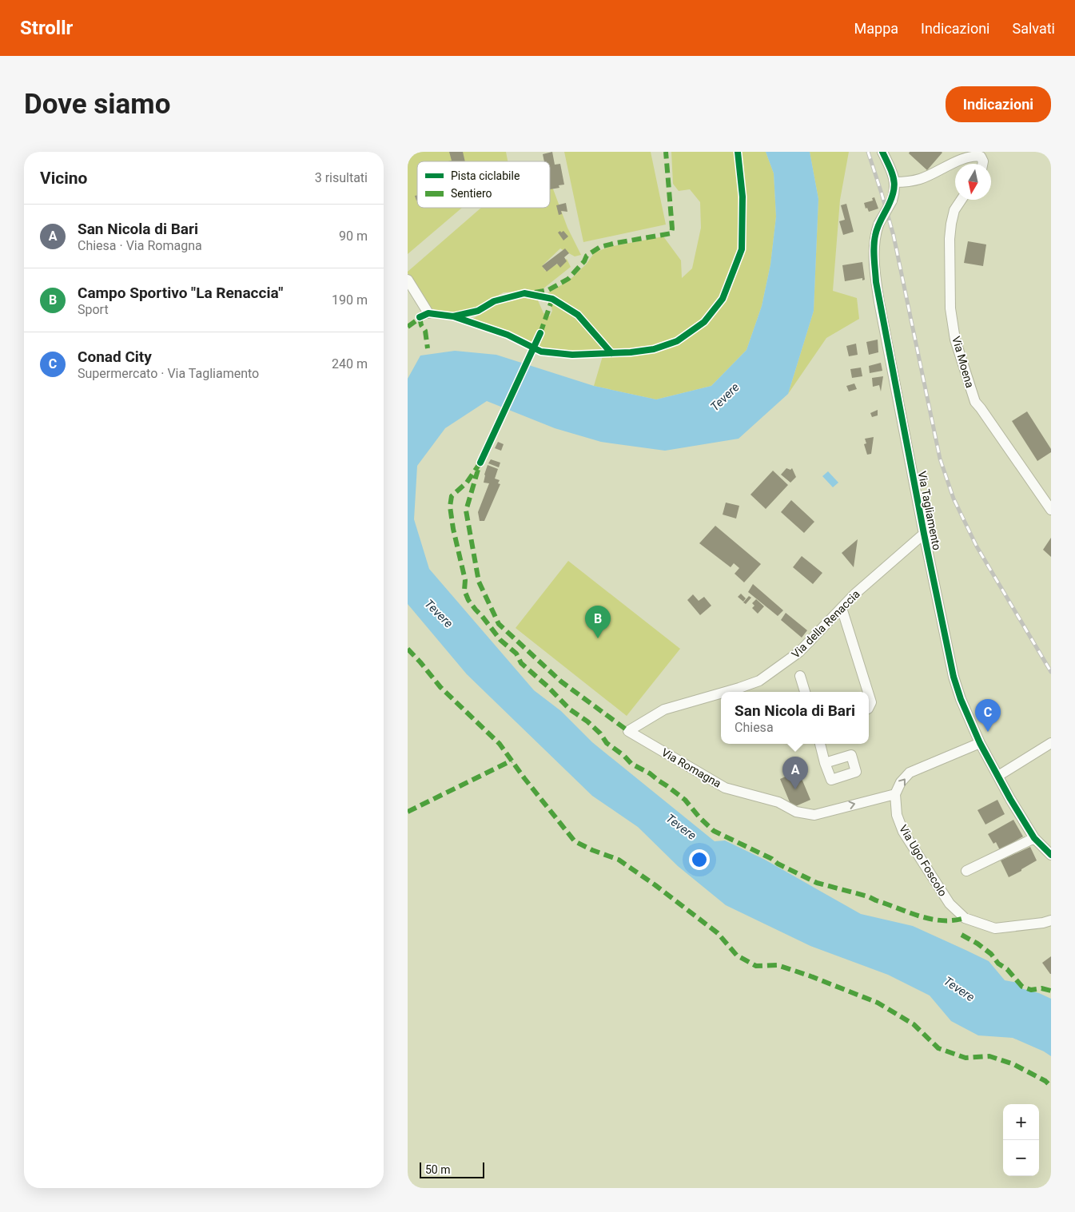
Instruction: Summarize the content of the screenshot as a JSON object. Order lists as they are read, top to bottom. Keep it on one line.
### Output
{"streets":{"street":["Via Moena","Via Tagliamento","Via della Renaccia","Via Romagna","Via Ugo Foscolo"]},"crossings":[["Via Tagliamento","Via della Renaccia"],["Via della Renaccia","Via Romagna"],["Via Romagna","Via Ugo Foscolo"]],"one_way":["Via Romagna"],"water":["Tevere"],"legend":["Pista ciclabile","Sentiero"],"scale_bar":"50 m","north":"bottom","page":{"header":"Strollr","nav":["Mappa","Indicazioni","Salvati"],"buttons":"Indicazioni","title":"Dove siamo","heading":["Vicino","3 risultati"],"list":[{"mark":"A","name":"San Nicola di Bari","note":"Chiesa · Via Romagna","value":"90 m"},{"mark":"B","name":"Campo Sportivo \"La Renaccia\"","note":"Sport","value":"190 m"},{"mark":"C","name":"Conad City","note":"Supermercato · Via Tagliamento","value":"240 m"}],"pins":["B","C","A"],"popup":["San Nicola di Bari","Chiesa"],"map_buttons":["+","−"],"scale":"50 m"}}
